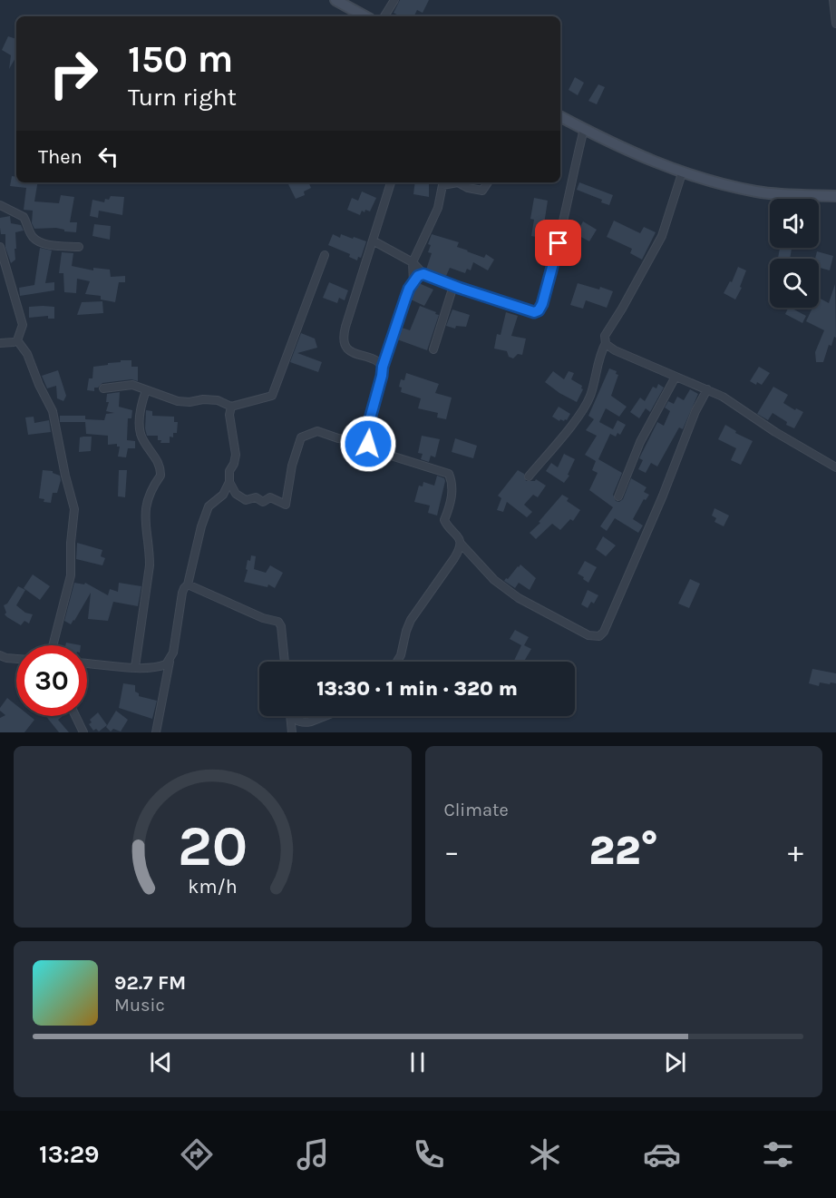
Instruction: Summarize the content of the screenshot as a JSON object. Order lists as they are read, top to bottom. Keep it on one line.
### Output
{"page":{"turn":["150 m","Turn right"],"then":"Then","limit":"30","trip":"13:30 · 1 min · 320 m","tile":"Climate","heat":["−","22°","+"],"song":["92.7 FM","Music"],"tabs":"13:29","gauge":["20","km/h"]}}
